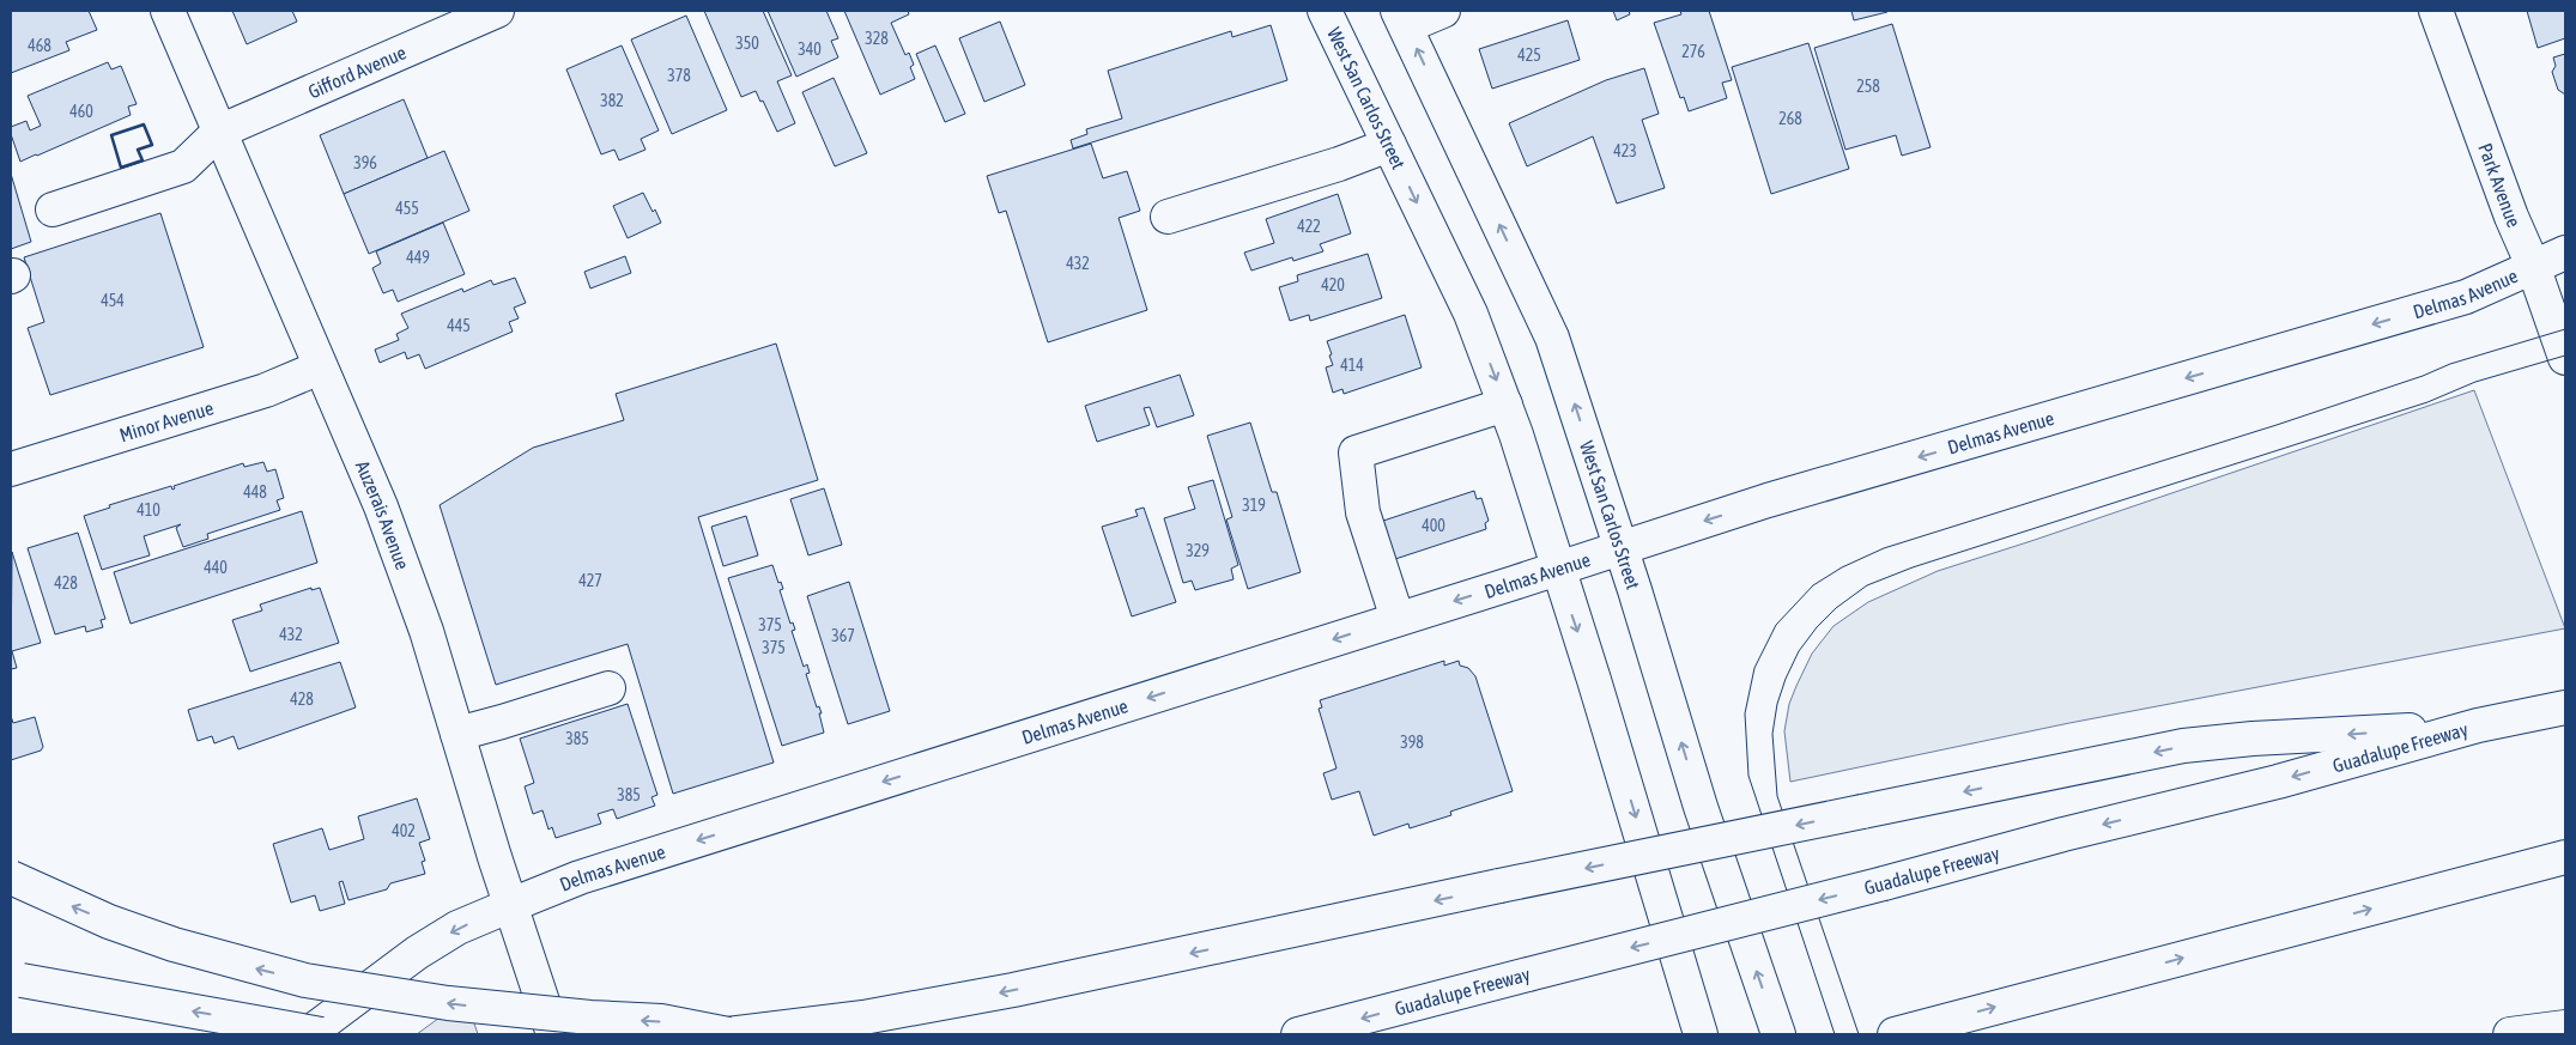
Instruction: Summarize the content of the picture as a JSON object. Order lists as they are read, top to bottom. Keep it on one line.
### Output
{"streets":{"main road":["Gifford Avenue","West San Carlos Street","Park Avenue","Delmas Avenue","Minor Avenue","Auzerais Avenue","Guadalupe Freeway"]},"crossings":[["Gifford Avenue","Auzerais Avenue"],["West San Carlos Street","Delmas Avenue"],["Park Avenue","Delmas Avenue"],["Delmas Avenue","Auzerais Avenue"],["Minor Avenue","Auzerais Avenue"]],"house_numbers":["328","350","468","340","276","425","378","258","382","460","268","423","396","455","422","449","432","420","454","445","414","448","319","410","400","329","440","427","428","375","432","367","375","428","385","398","385","402"]}
